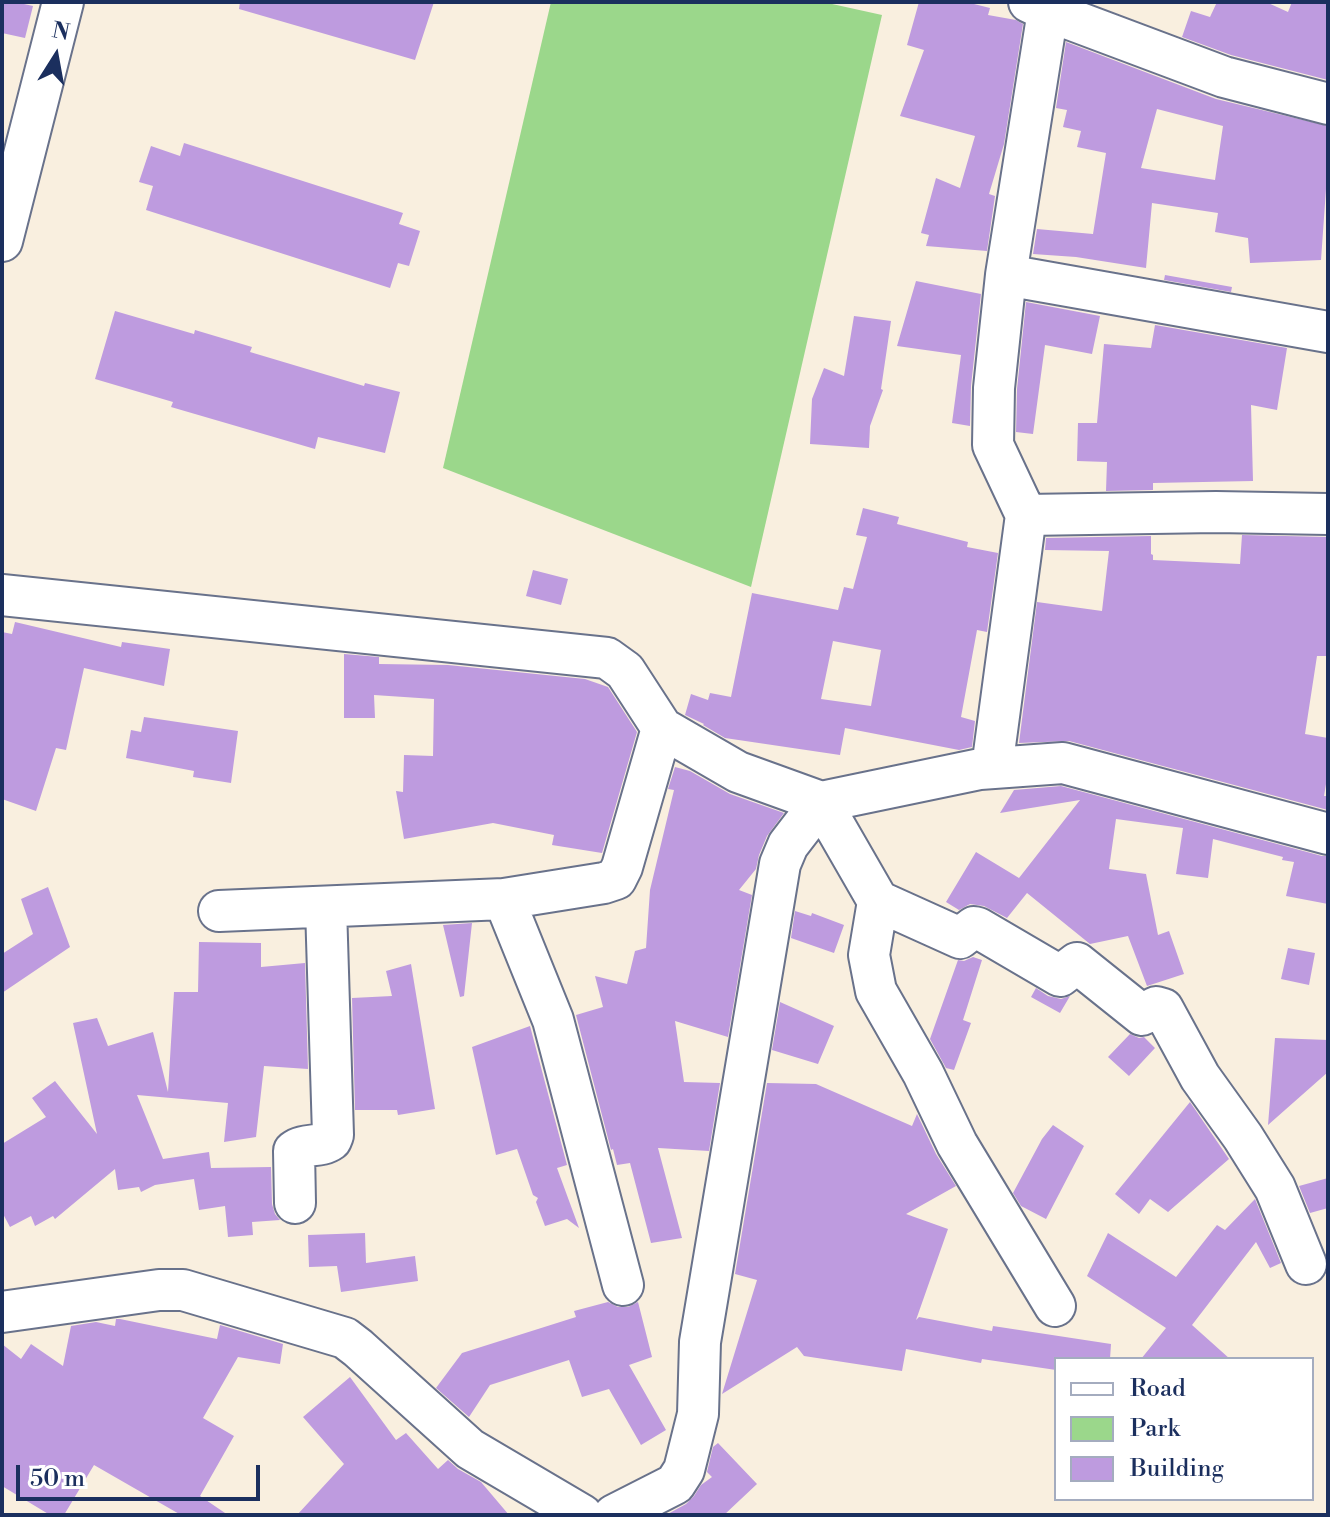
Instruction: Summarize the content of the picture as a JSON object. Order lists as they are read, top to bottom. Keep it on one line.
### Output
{"legend":["Road","Park","Building"],"scale_bar":"50 m","north":"top"}
